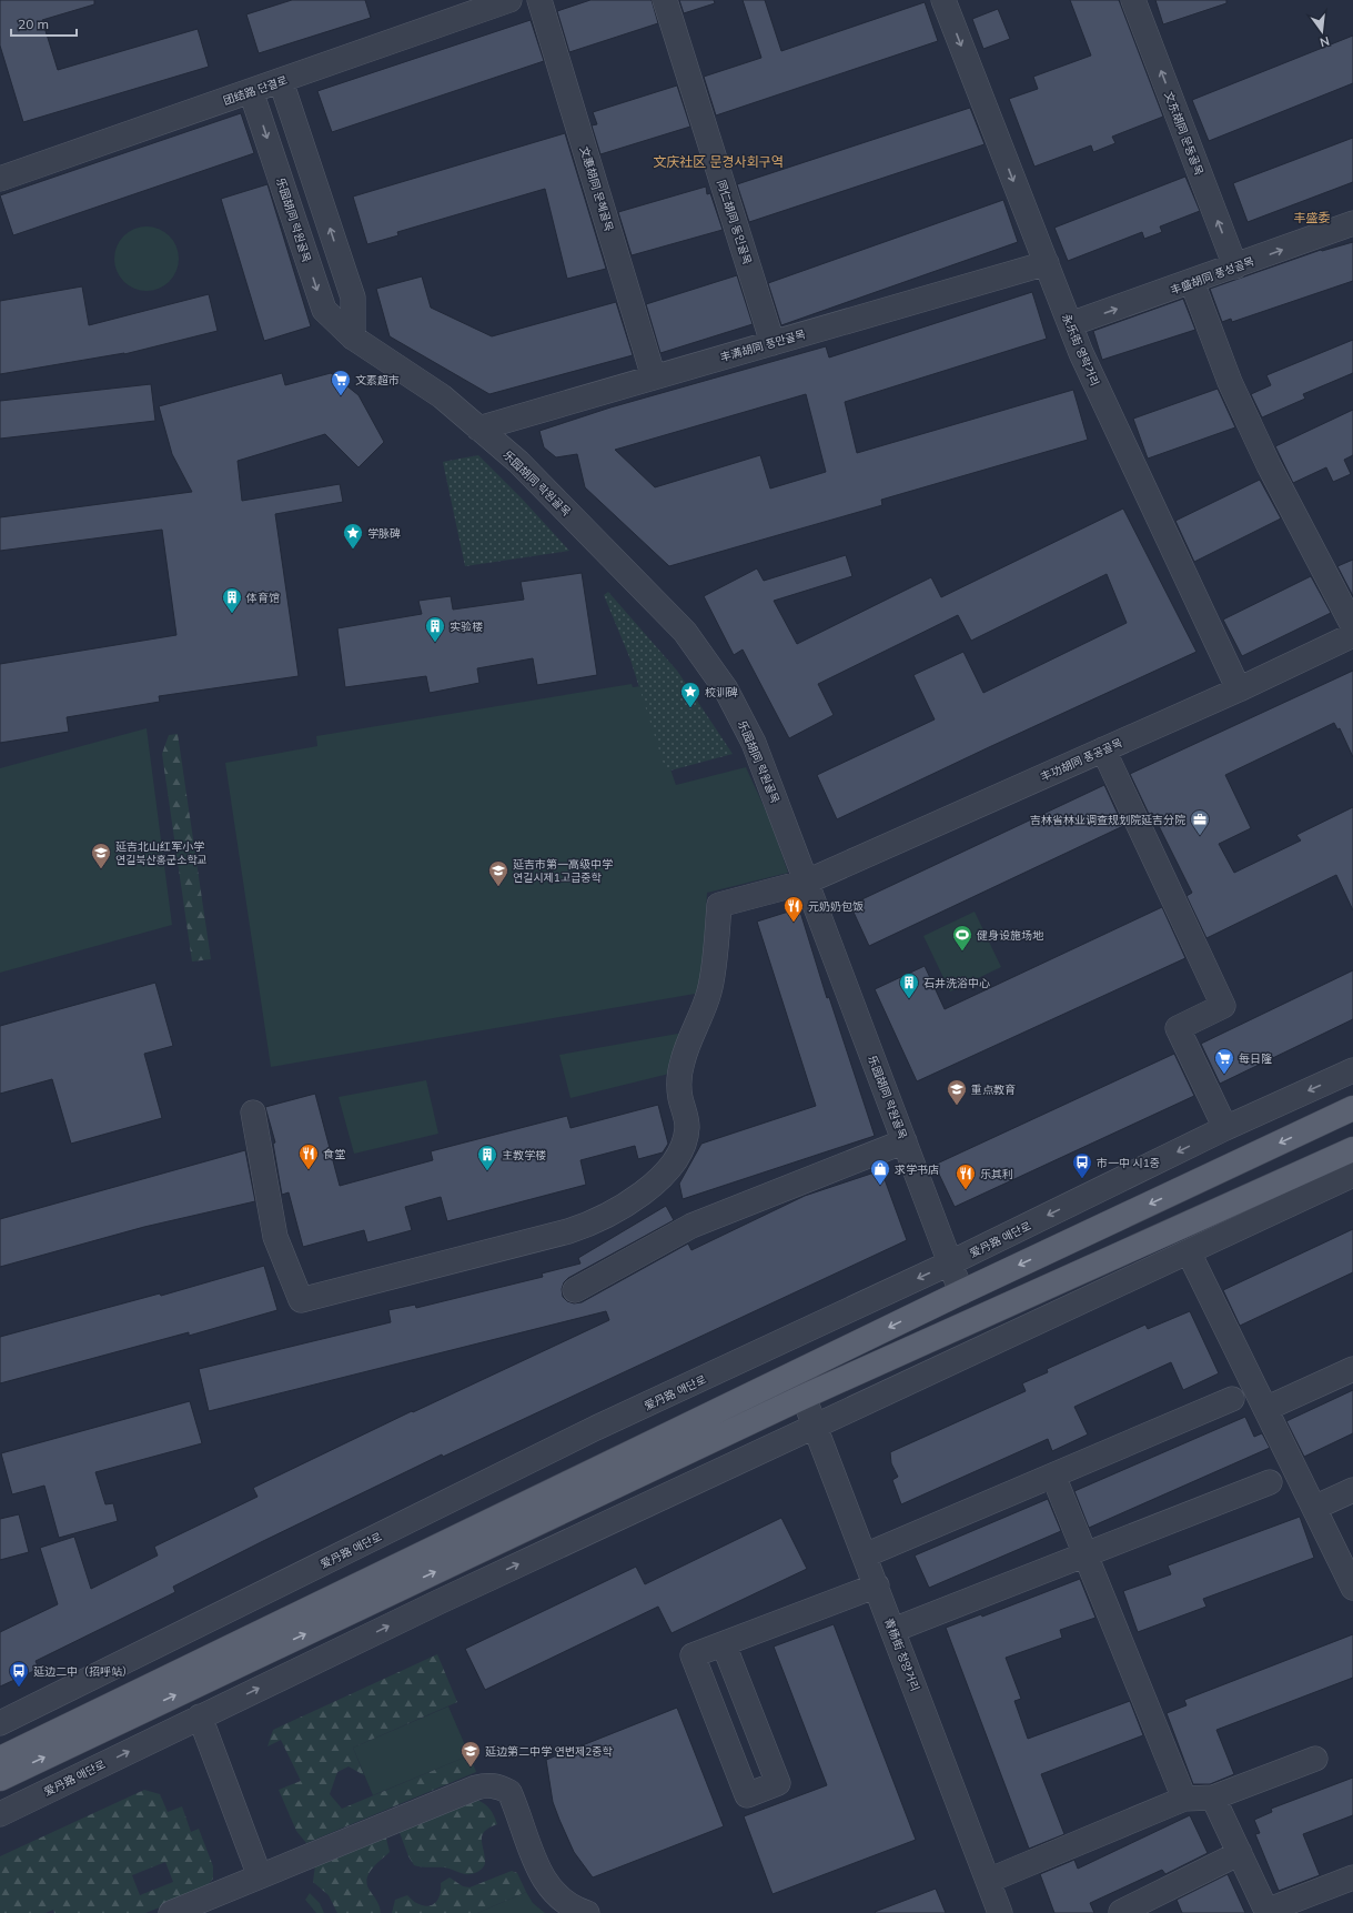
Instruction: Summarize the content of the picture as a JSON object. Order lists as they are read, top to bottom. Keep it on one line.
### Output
{"streets":{"street":["团结路 단결로","文东胡同 문동골목","文惠胡同 문혜골목","乐园胡同 락원골목","同仁胡同 동인골목","丰盛胡同 풍성골목","丰满胡同 풍만골목","永乐街 영락거리","丰功胡同 풍공골목","爱丹路 애단로","青杨街 청양거리"]},"crossings":[["团结路 단결로","乐园胡同 락원골목"],["文东胡同 문동골목","丰盛胡同 풍성골목"],["文惠胡同 문혜골목","丰满胡同 풍만골목"],["乐园胡同 락원골목","丰满胡同 풍만골목"],["乐园胡同 락원골목","丰功胡同 풍공골목"],["乐园胡同 락원골목","爱丹路 애단로"],["同仁胡同 동인골목","丰满胡同 풍만골목"],["丰盛胡同 풍성골목","永乐街 영락거리"],["丰满胡同 풍만골목","永乐街 영락거리"],["永乐街 영락거리","丰功胡同 풍공골목"],["爱丹路 애단로","青杨街 청양거리"]],"one_way":["文东胡同 문동골목","丰盛胡同 풍성골목","永乐街 영락거리"],"districts":["文庆社区 문경사회구역","丰盛委"],"places":{"supermarket":["文素超市","每日隆"],"place":["学脉碑","校训碑"],"building":["体育馆","实验楼","石井洗浴中心","主教学楼"],"office":["吉林省林业调查规划院延吉分院"],"school or university":["延吉北山红军小学 연길북산홍군소학교","延吉市第一高级中学 연길시제1고급중학","重点教育","延边第二中学 연변제2중학"],"restaurant":["元奶奶包饭","食堂","乐其利"],"sports":["健身设施场地"],"bus stop":["市一中 시1중","延边二中（招呼站）"],"shop":["求学书店"]},"scale_bar":"20 m","north":"bottom"}
